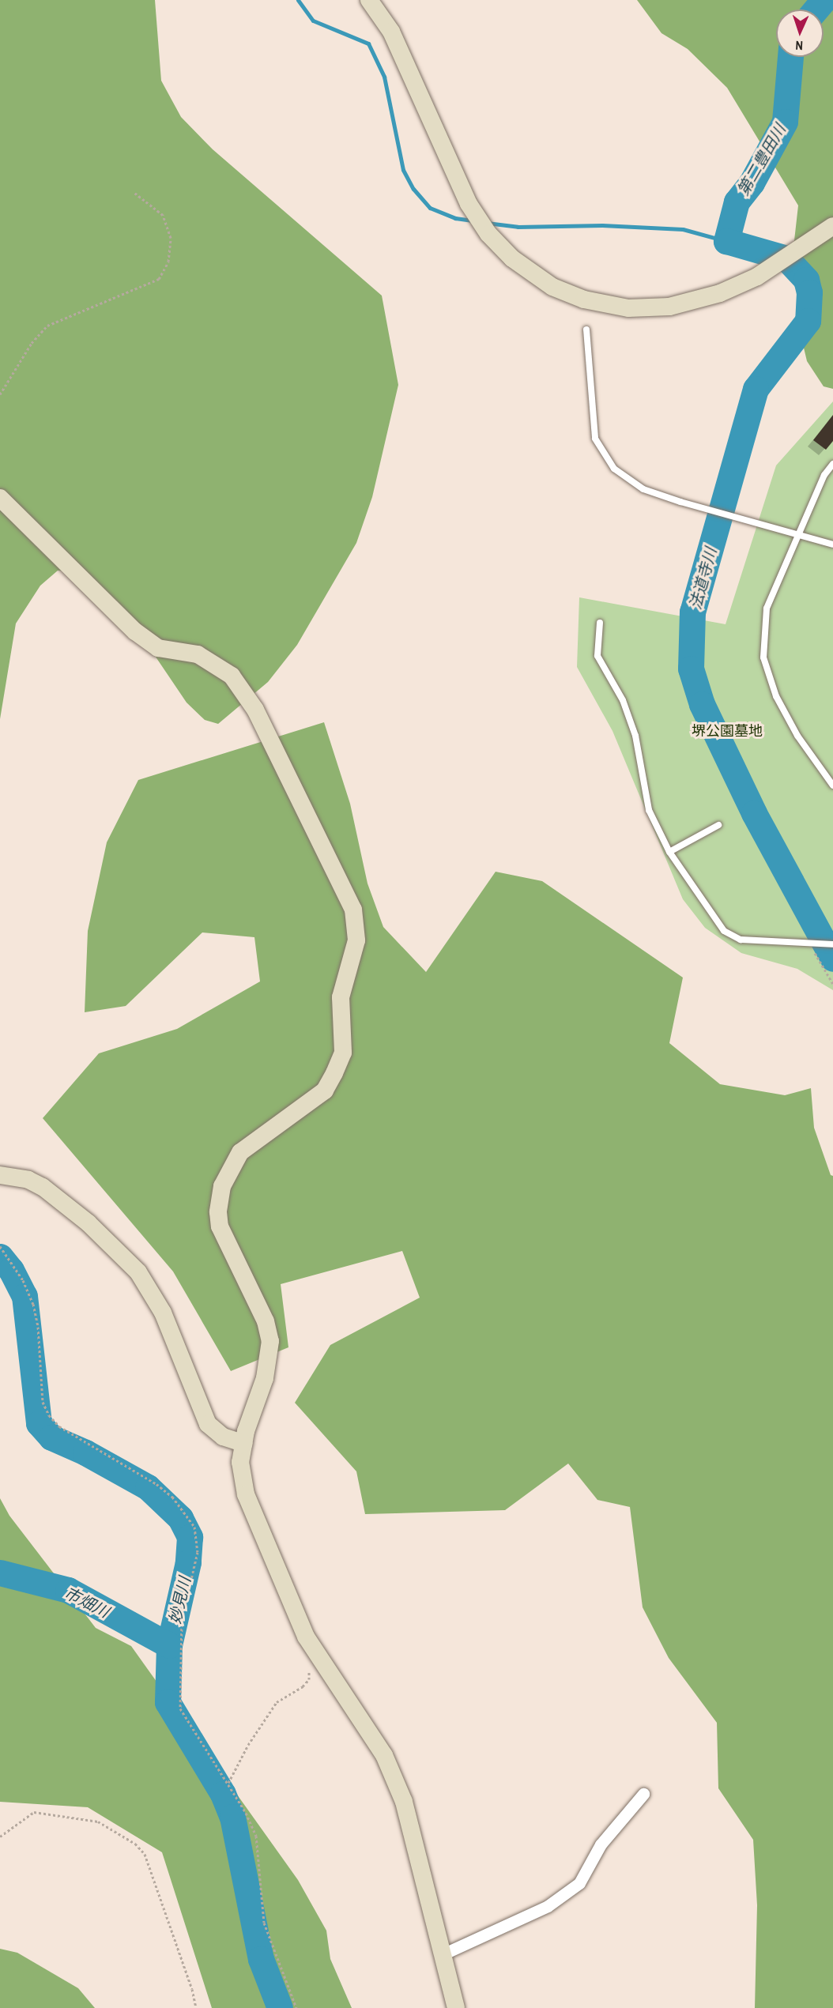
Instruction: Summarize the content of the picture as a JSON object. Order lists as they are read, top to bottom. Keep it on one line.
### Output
{"water":["第二豊田川","法道寺川","妙見川","市畑川"],"parks":["堺公園墓地"],"north":"bottom"}
